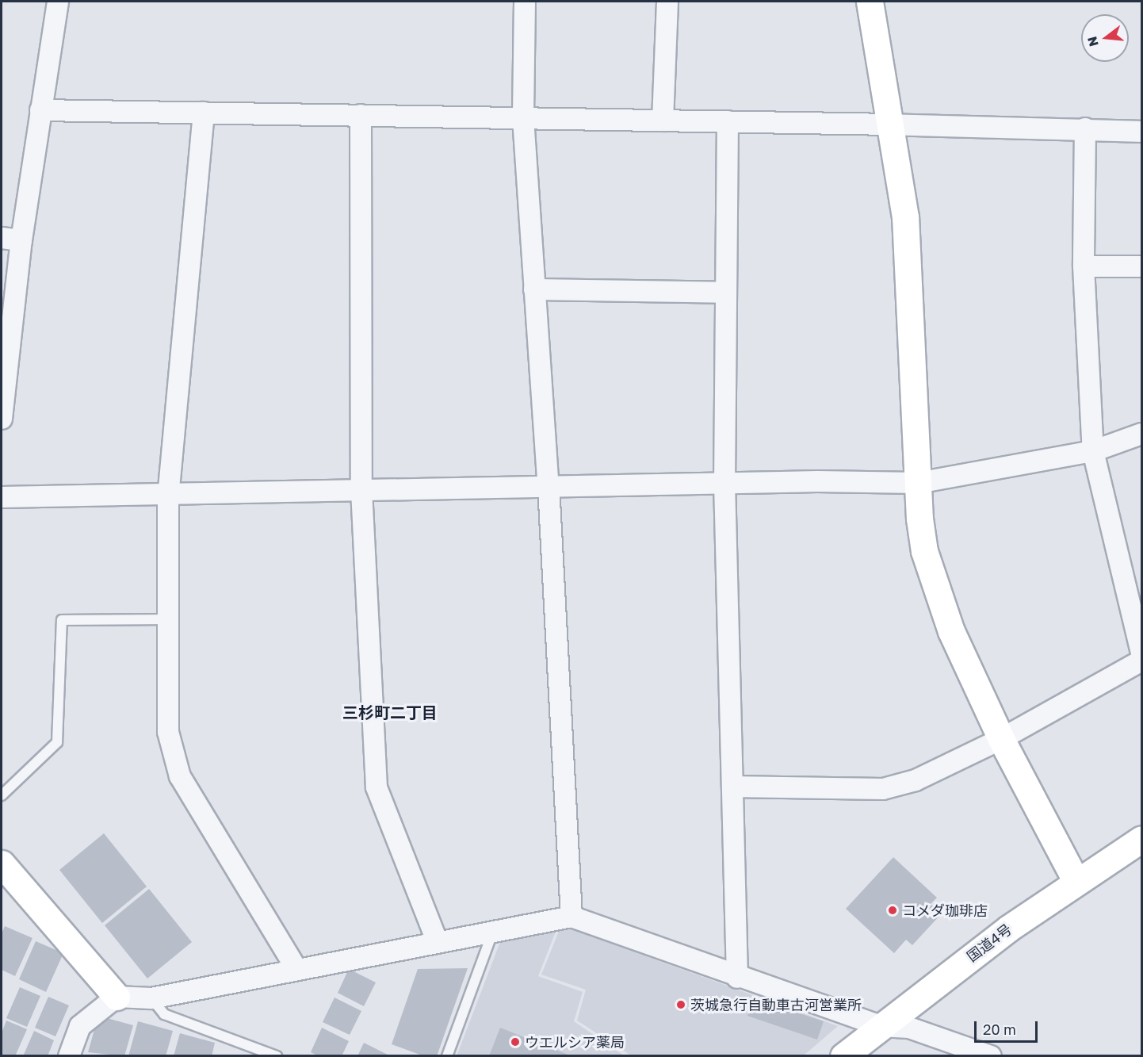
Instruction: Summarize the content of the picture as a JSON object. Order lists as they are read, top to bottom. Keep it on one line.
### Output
{"streets":{"main road":["国道4号"]},"districts":["三杉町二丁目"],"places":["コメダ珈琲店","茨城急行自動車古河営業所","ウエルシア薬局"],"scale_bar":"20 m","north":"left"}
